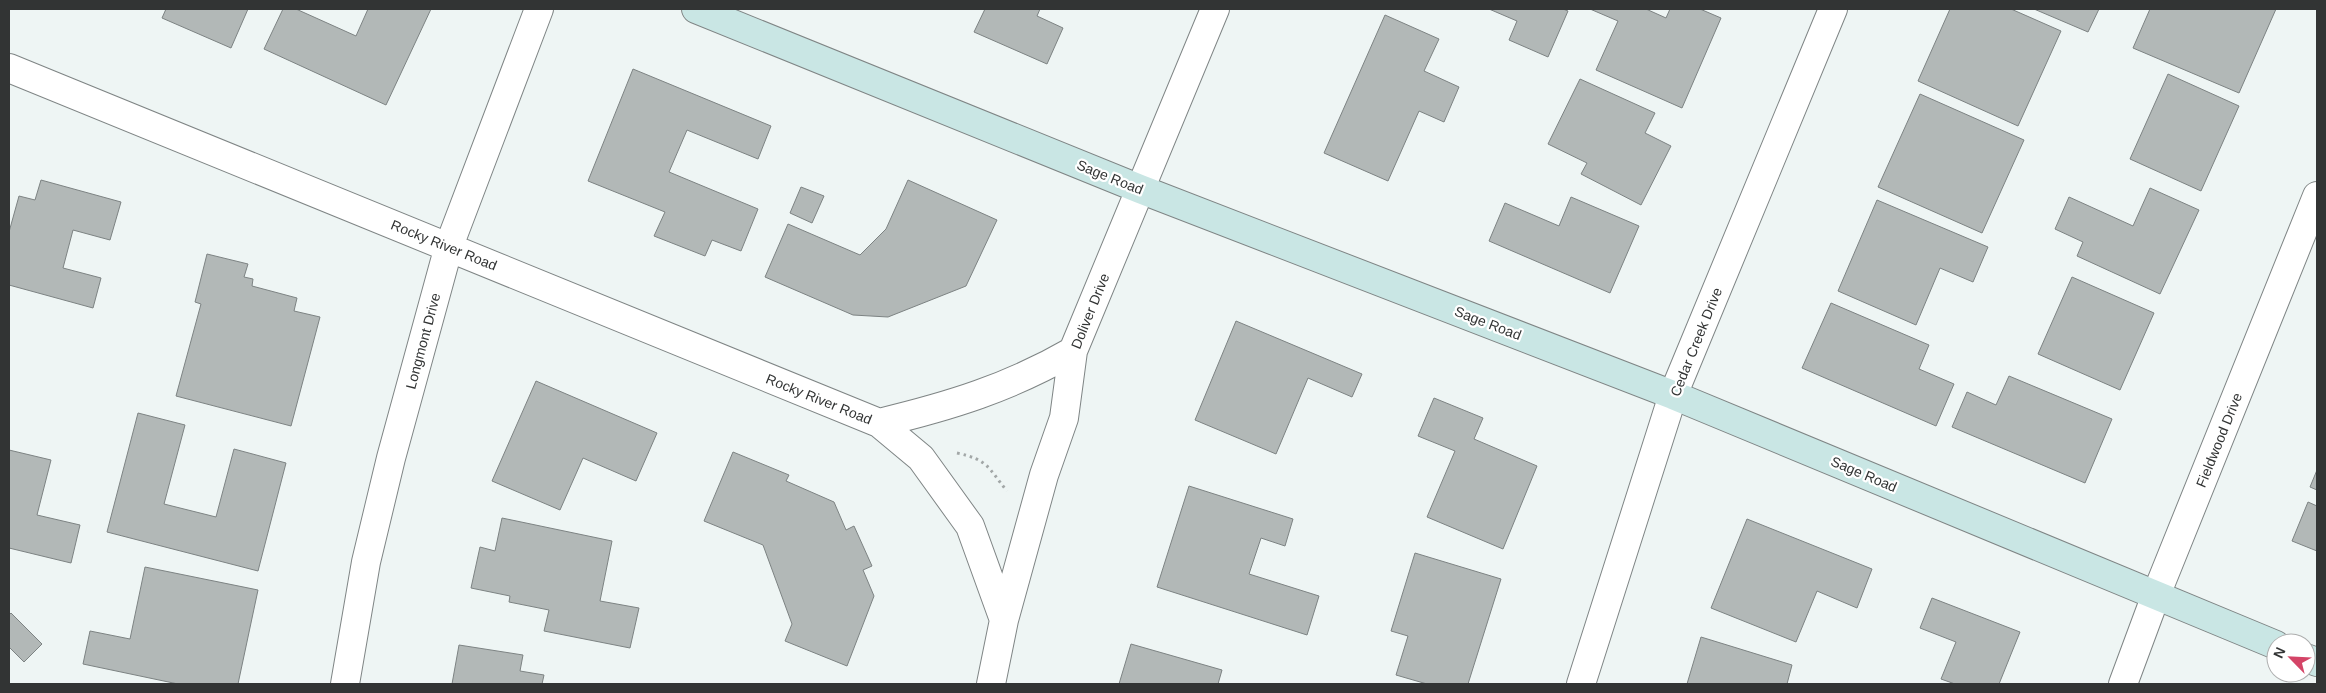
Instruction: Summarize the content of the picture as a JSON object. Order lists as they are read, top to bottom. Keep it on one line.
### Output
{"streets":{"street":["Sage Road","Rocky River Road","Doliver Drive","Longmont Drive","Cedar Creek Drive","Fieldwood Drive"]},"crossings":[["Sage Road","Doliver Drive"],["Sage Road","Cedar Creek Drive"],["Sage Road","Fieldwood Drive"],["Rocky River Road","Doliver Drive"],["Rocky River Road","Longmont Drive"]],"north":"top left"}
